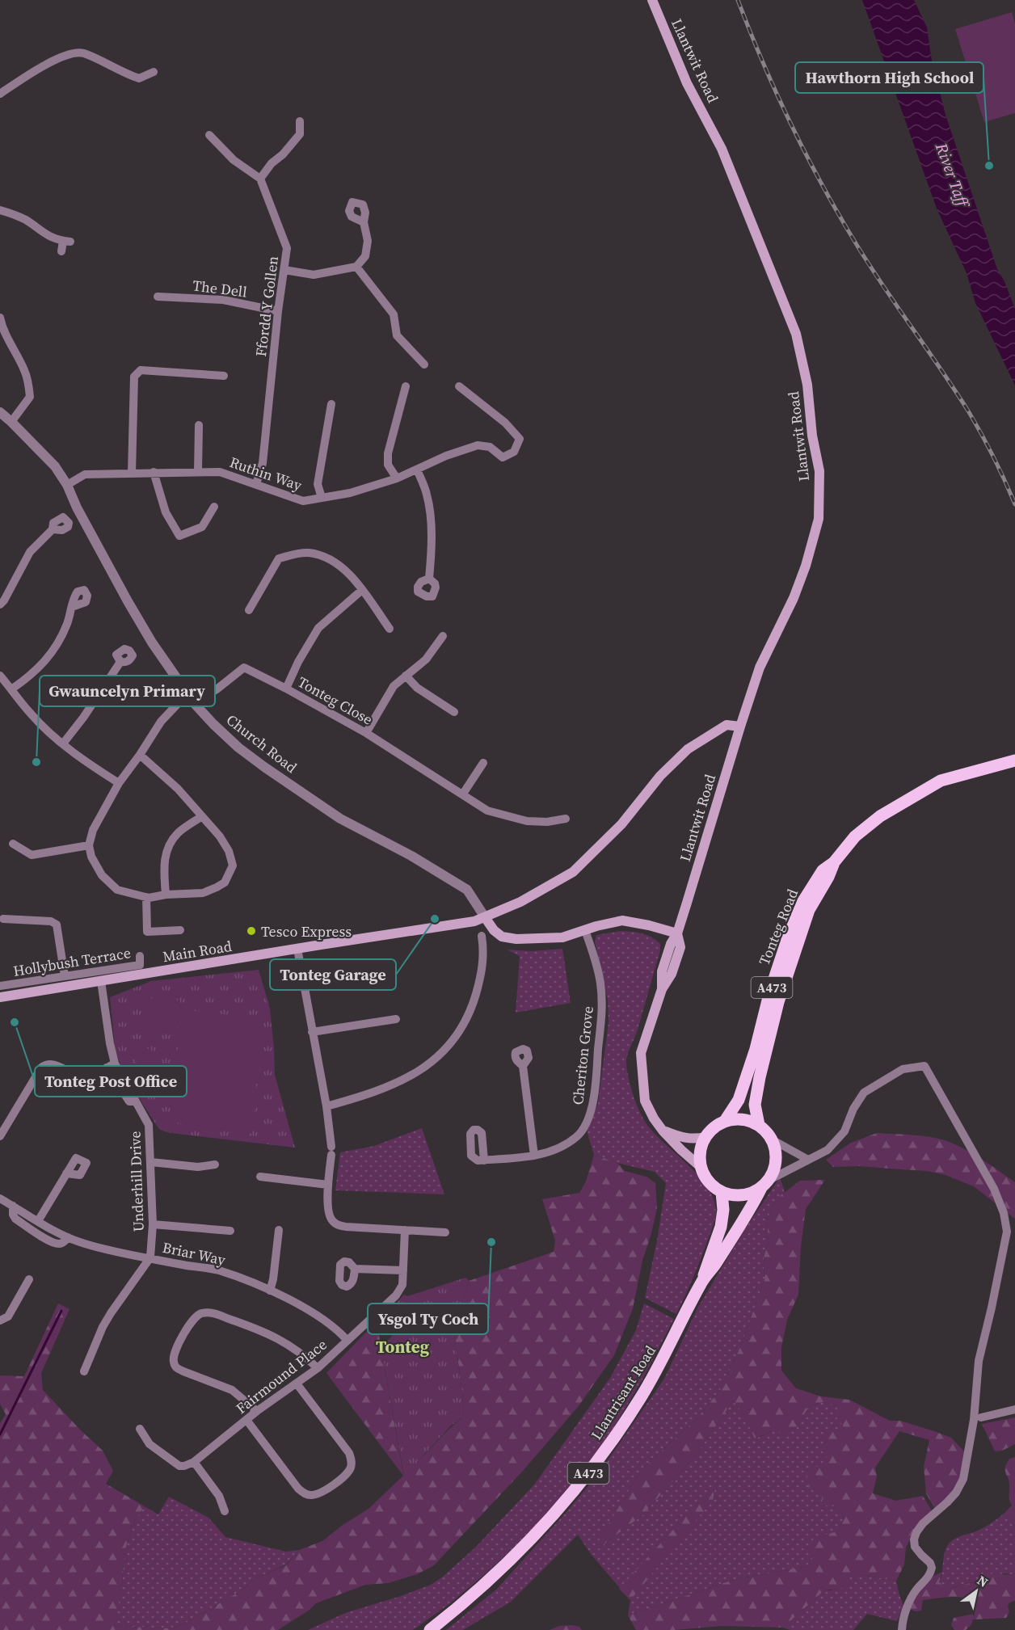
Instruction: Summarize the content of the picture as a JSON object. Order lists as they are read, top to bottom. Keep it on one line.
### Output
{"streets":{"main road":["Llantwit Road","Tonteg Road","Main Road","A473","Llantrisant Road"],"street":["The Dell","Ffordd Y Gollen","Ruthin Way","Tonteg Close","Church Road","Hollybush Terrace","Cheriton Grove","Underhill Drive","Briar Way","Fairmound Place"]},"crossings":[["Llantwit Road","Main Road"],["The Dell","Ffordd Y Gollen"],["Ffordd Y Gollen","Ruthin Way"],["Ruthin Way","Church Road"],["Tonteg Close","Church Road"],["Church Road","Main Road"],["Tonteg Road","Llantrisant Road"],["Main Road","Underhill Drive"],["Underhill Drive","Briar Way"],["Briar Way","Fairmound Place"]],"districts":["Tonteg"],"water":["River Taff"],"places":["Hawthorn High School","Gwauncelyn Primary","Tonteg Garage","Tesco Express","Tonteg Post Office","Ysgol Ty Coch"],"north":"top right"}
